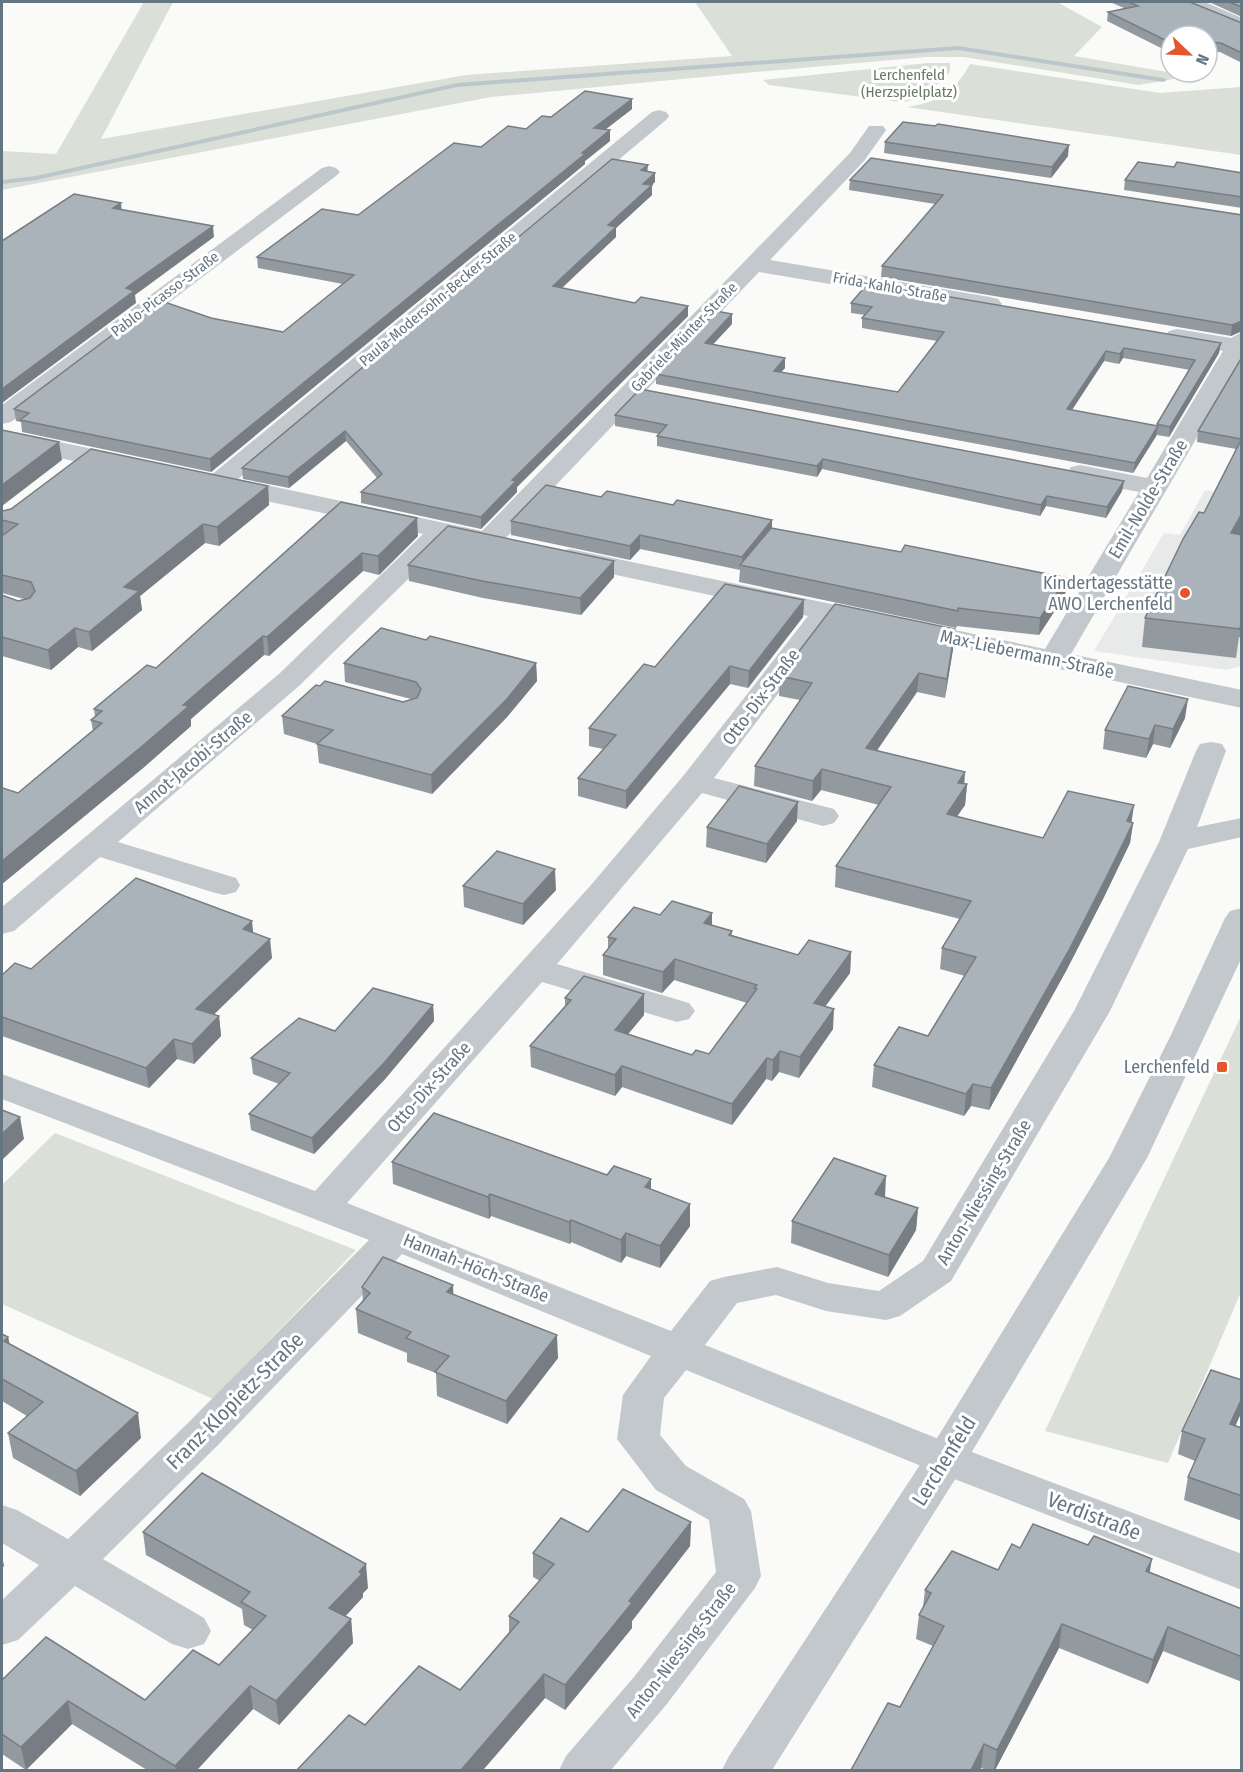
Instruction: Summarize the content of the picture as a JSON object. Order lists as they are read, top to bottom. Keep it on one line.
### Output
{"streets":{"street":["Frida-Kahlo-Straße","Pablo-Picasso-Straße","Paula-Modersohn-Becker-Straße","Gabriele-Münter-Straße","Emil-Nolde-Straße","Max-Liebermann-Straße","Otto-Dix-Straße","Annot-Jacobi-Straße","Anton-Niessing-Straße","Hannah-Höch-Straße","Franz-Klopietz-Straße","Lerchenfeld","Verdistraße"]},"crossings":[["Frida-Kahlo-Straße","Gabriele-Münter-Straße"],["Paula-Modersohn-Becker-Straße","Max-Liebermann-Straße"],["Gabriele-Münter-Straße","Max-Liebermann-Straße"],["Emil-Nolde-Straße","Max-Liebermann-Straße"],["Max-Liebermann-Straße","Otto-Dix-Straße"],["Max-Liebermann-Straße","Annot-Jacobi-Straße"],["Otto-Dix-Straße","Hannah-Höch-Straße"],["Anton-Niessing-Straße","Hannah-Höch-Straße"],["Hannah-Höch-Straße","Franz-Klopietz-Straße"],["Hannah-Höch-Straße","Lerchenfeld"],["Hannah-Höch-Straße","Verdistraße"],["Lerchenfeld","Verdistraße"]],"parks":["Lerchenfeld (Herzspielplatz)"],"places":{"other":["Kindertagesstätte AWO Lerchenfeld"],"transit":["Lerchenfeld"]},"north":"bottom right"}
